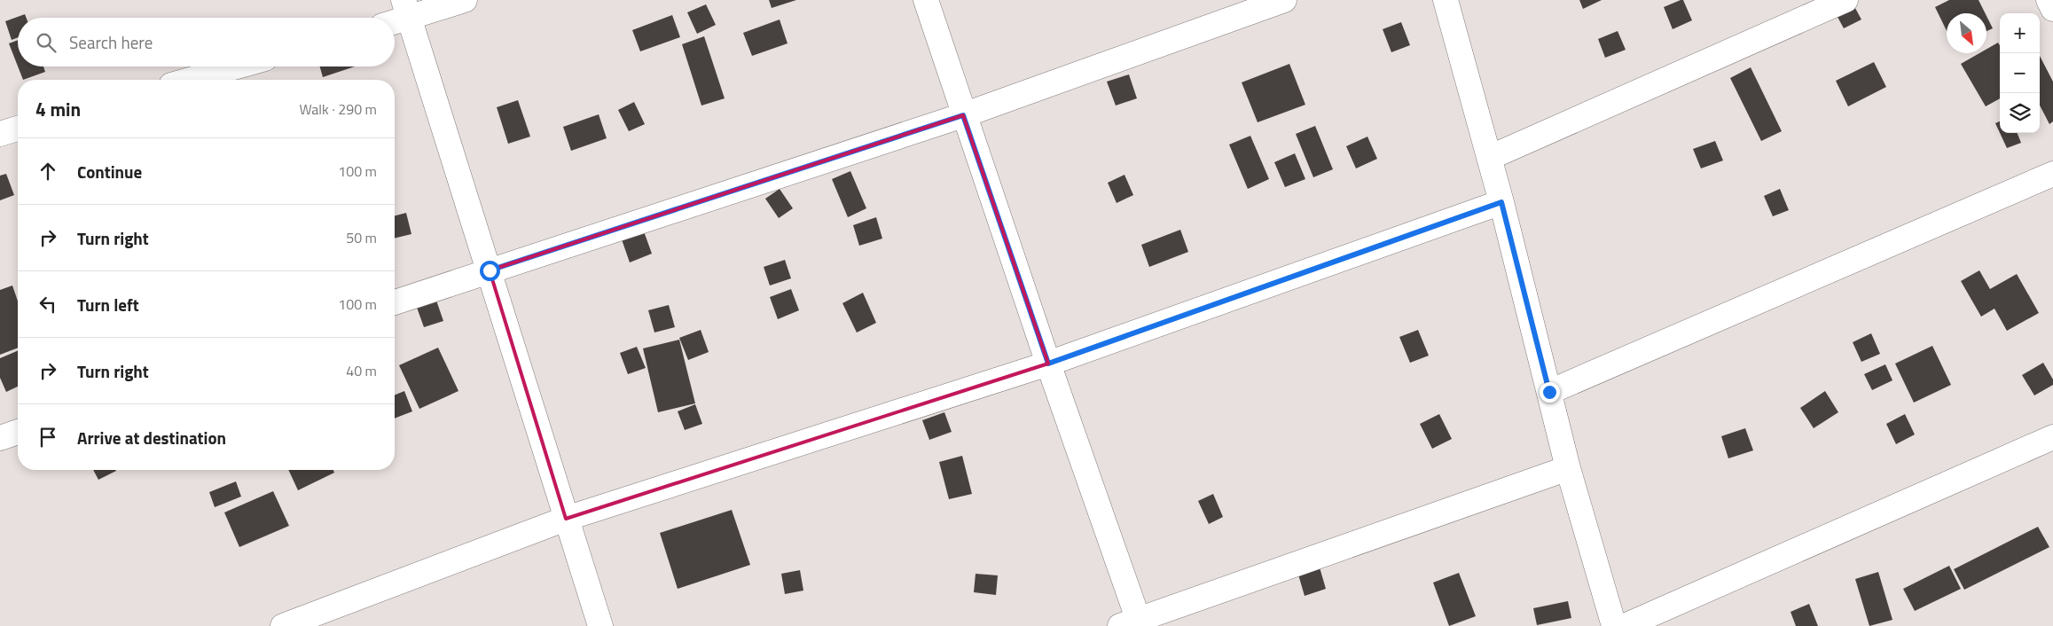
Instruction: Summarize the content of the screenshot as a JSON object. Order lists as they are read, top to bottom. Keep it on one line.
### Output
{"north":"bottom right","page":{"map_buttons":["+","−"],"search":"Search here","heading":["4 min","Walk · 290 m"],"list":[["Continue","100 m"],["Turn right","50 m"],["Turn left","100 m"],["Turn right","40 m"],"Arrive at destination"]}}
